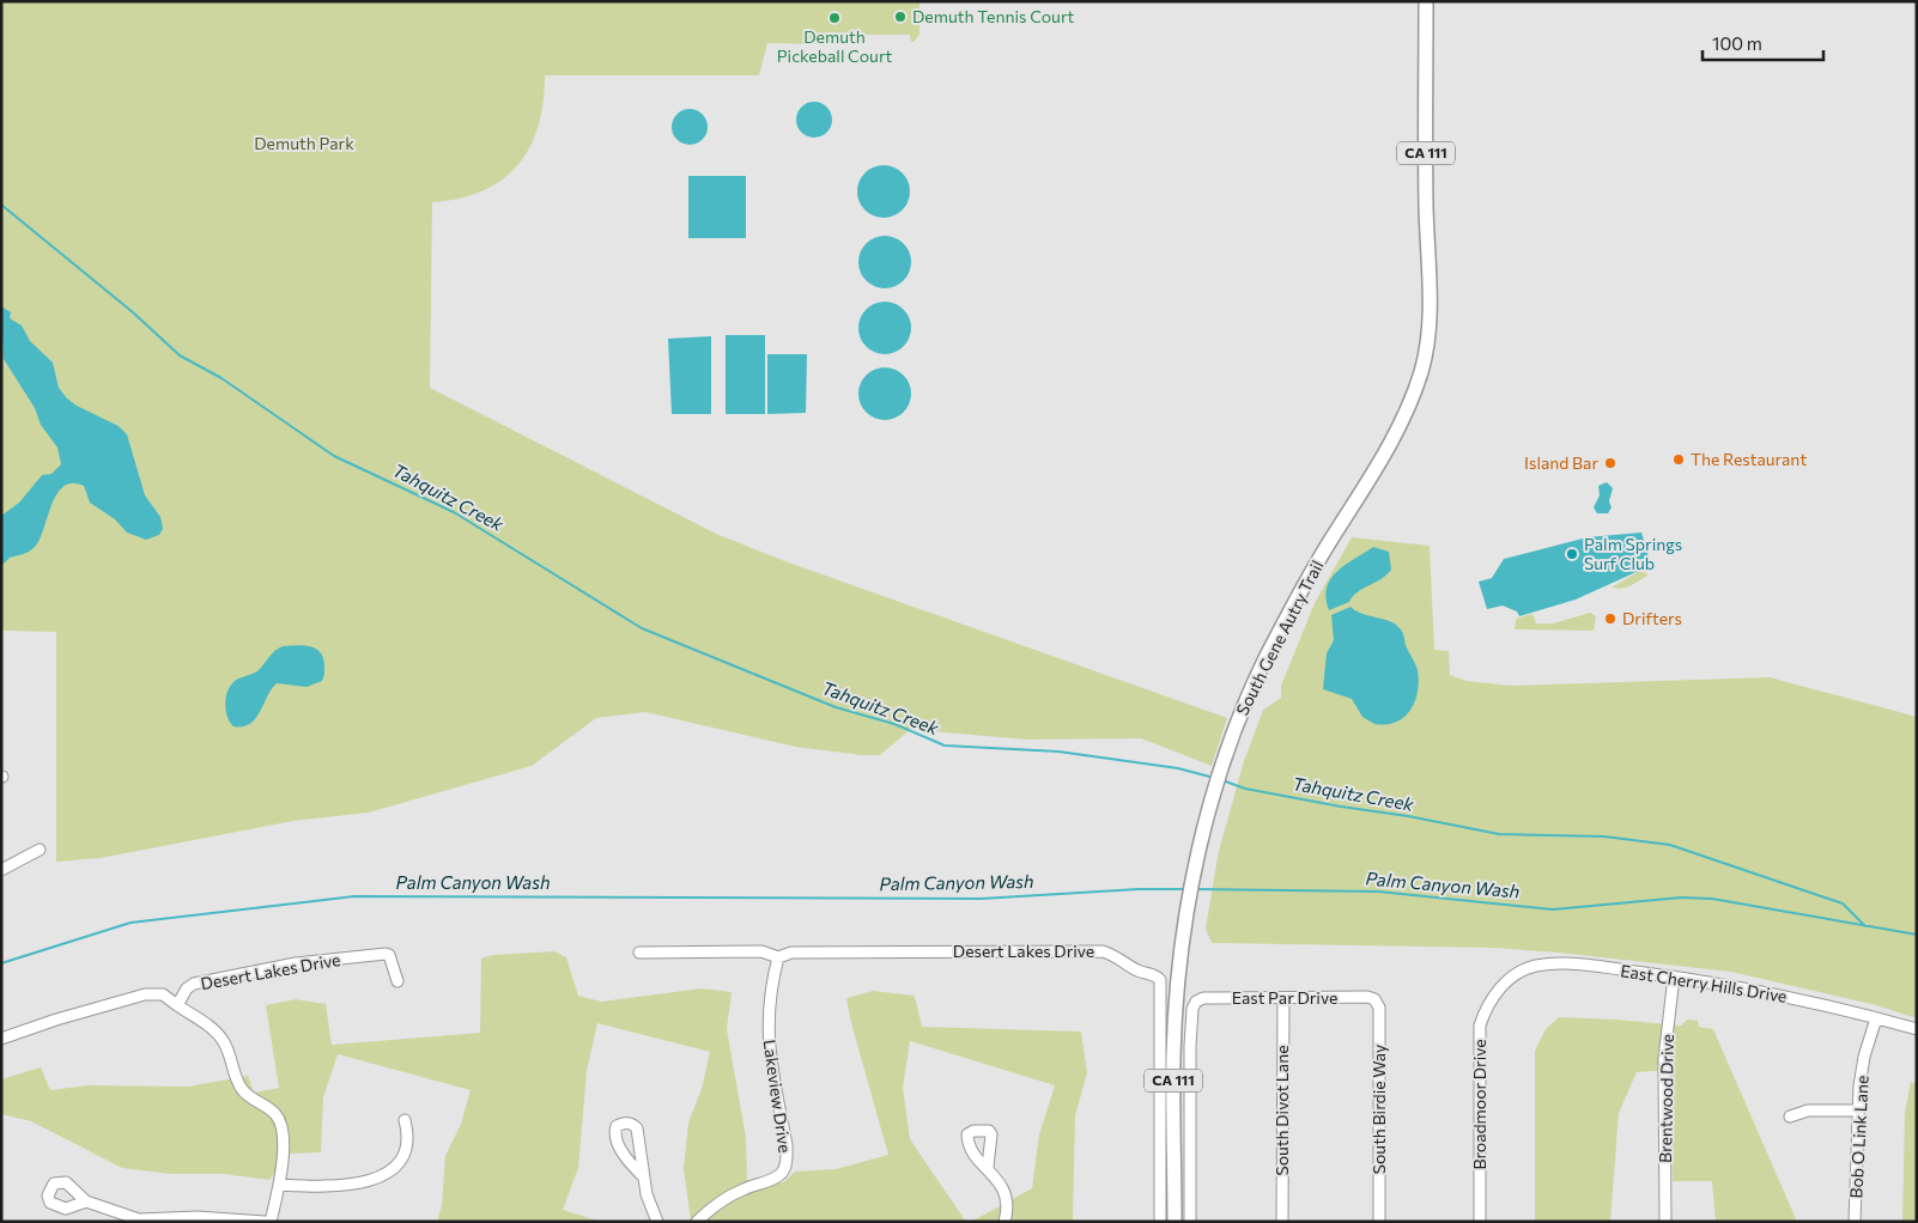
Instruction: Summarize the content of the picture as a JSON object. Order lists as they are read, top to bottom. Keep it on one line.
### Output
{"streets":{"main road":["CA 111","South Gene Autry Trail"],"street":["Desert Lakes Drive","East Cherry Hills Drive","East Par Drive","Lakeview Drive","Brentwood Drive","Broadmoor Drive","South Birdie Way","South Divot Lane","Bob O Link Lane"]},"crossings":[["Desert Lakes Drive","Lakeview Drive"],["East Cherry Hills Drive","Brentwood Drive"],["East Cherry Hills Drive","Broadmoor Drive"],["East Cherry Hills Drive","Bob O Link Lane"],["East Par Drive","South Birdie Way"],["East Par Drive","South Divot Lane"]],"water":["Tahquitz Creek","Palm Canyon Wash"],"parks":["Demuth Park"],"places":["Demuth Tennis Court","Demuth Pickeball Court","The Restaurant","Island Bar","Palm Springs Surf Club","Drifters"],"scale_bar":"100 m"}
